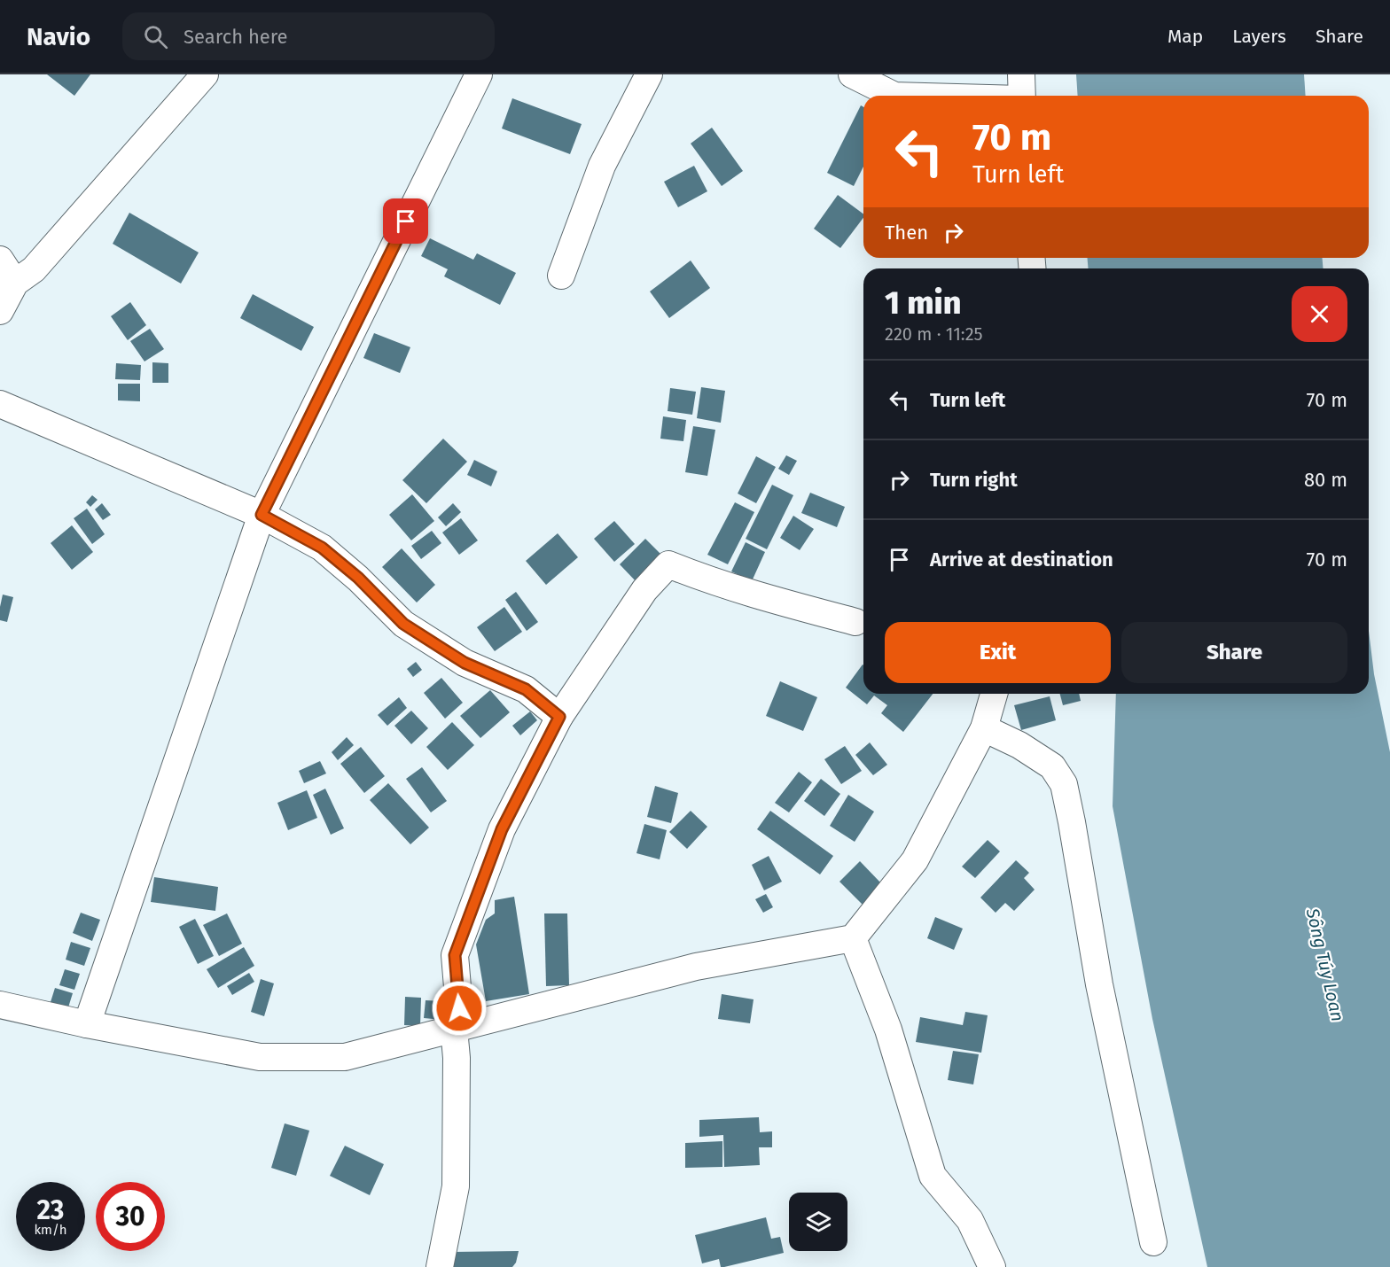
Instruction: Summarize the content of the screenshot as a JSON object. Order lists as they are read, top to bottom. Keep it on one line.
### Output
{"water":["Sông Túy Loan"],"page":{"header":"Navio","search":"Search here","nav":["Map","Layers","Share"],"turn":["70 m","Turn left"],"then":"Then","heading":["1 min","220 m · 11:25"],"list":[{"name":"Turn left","value":"70 m"},{"name":"Turn right","value":"80 m"},{"name":"Arrive at destination","value":"70 m"}],"buttons":["Exit","Share"],"speed":"23 km/h","limit":"30"}}
